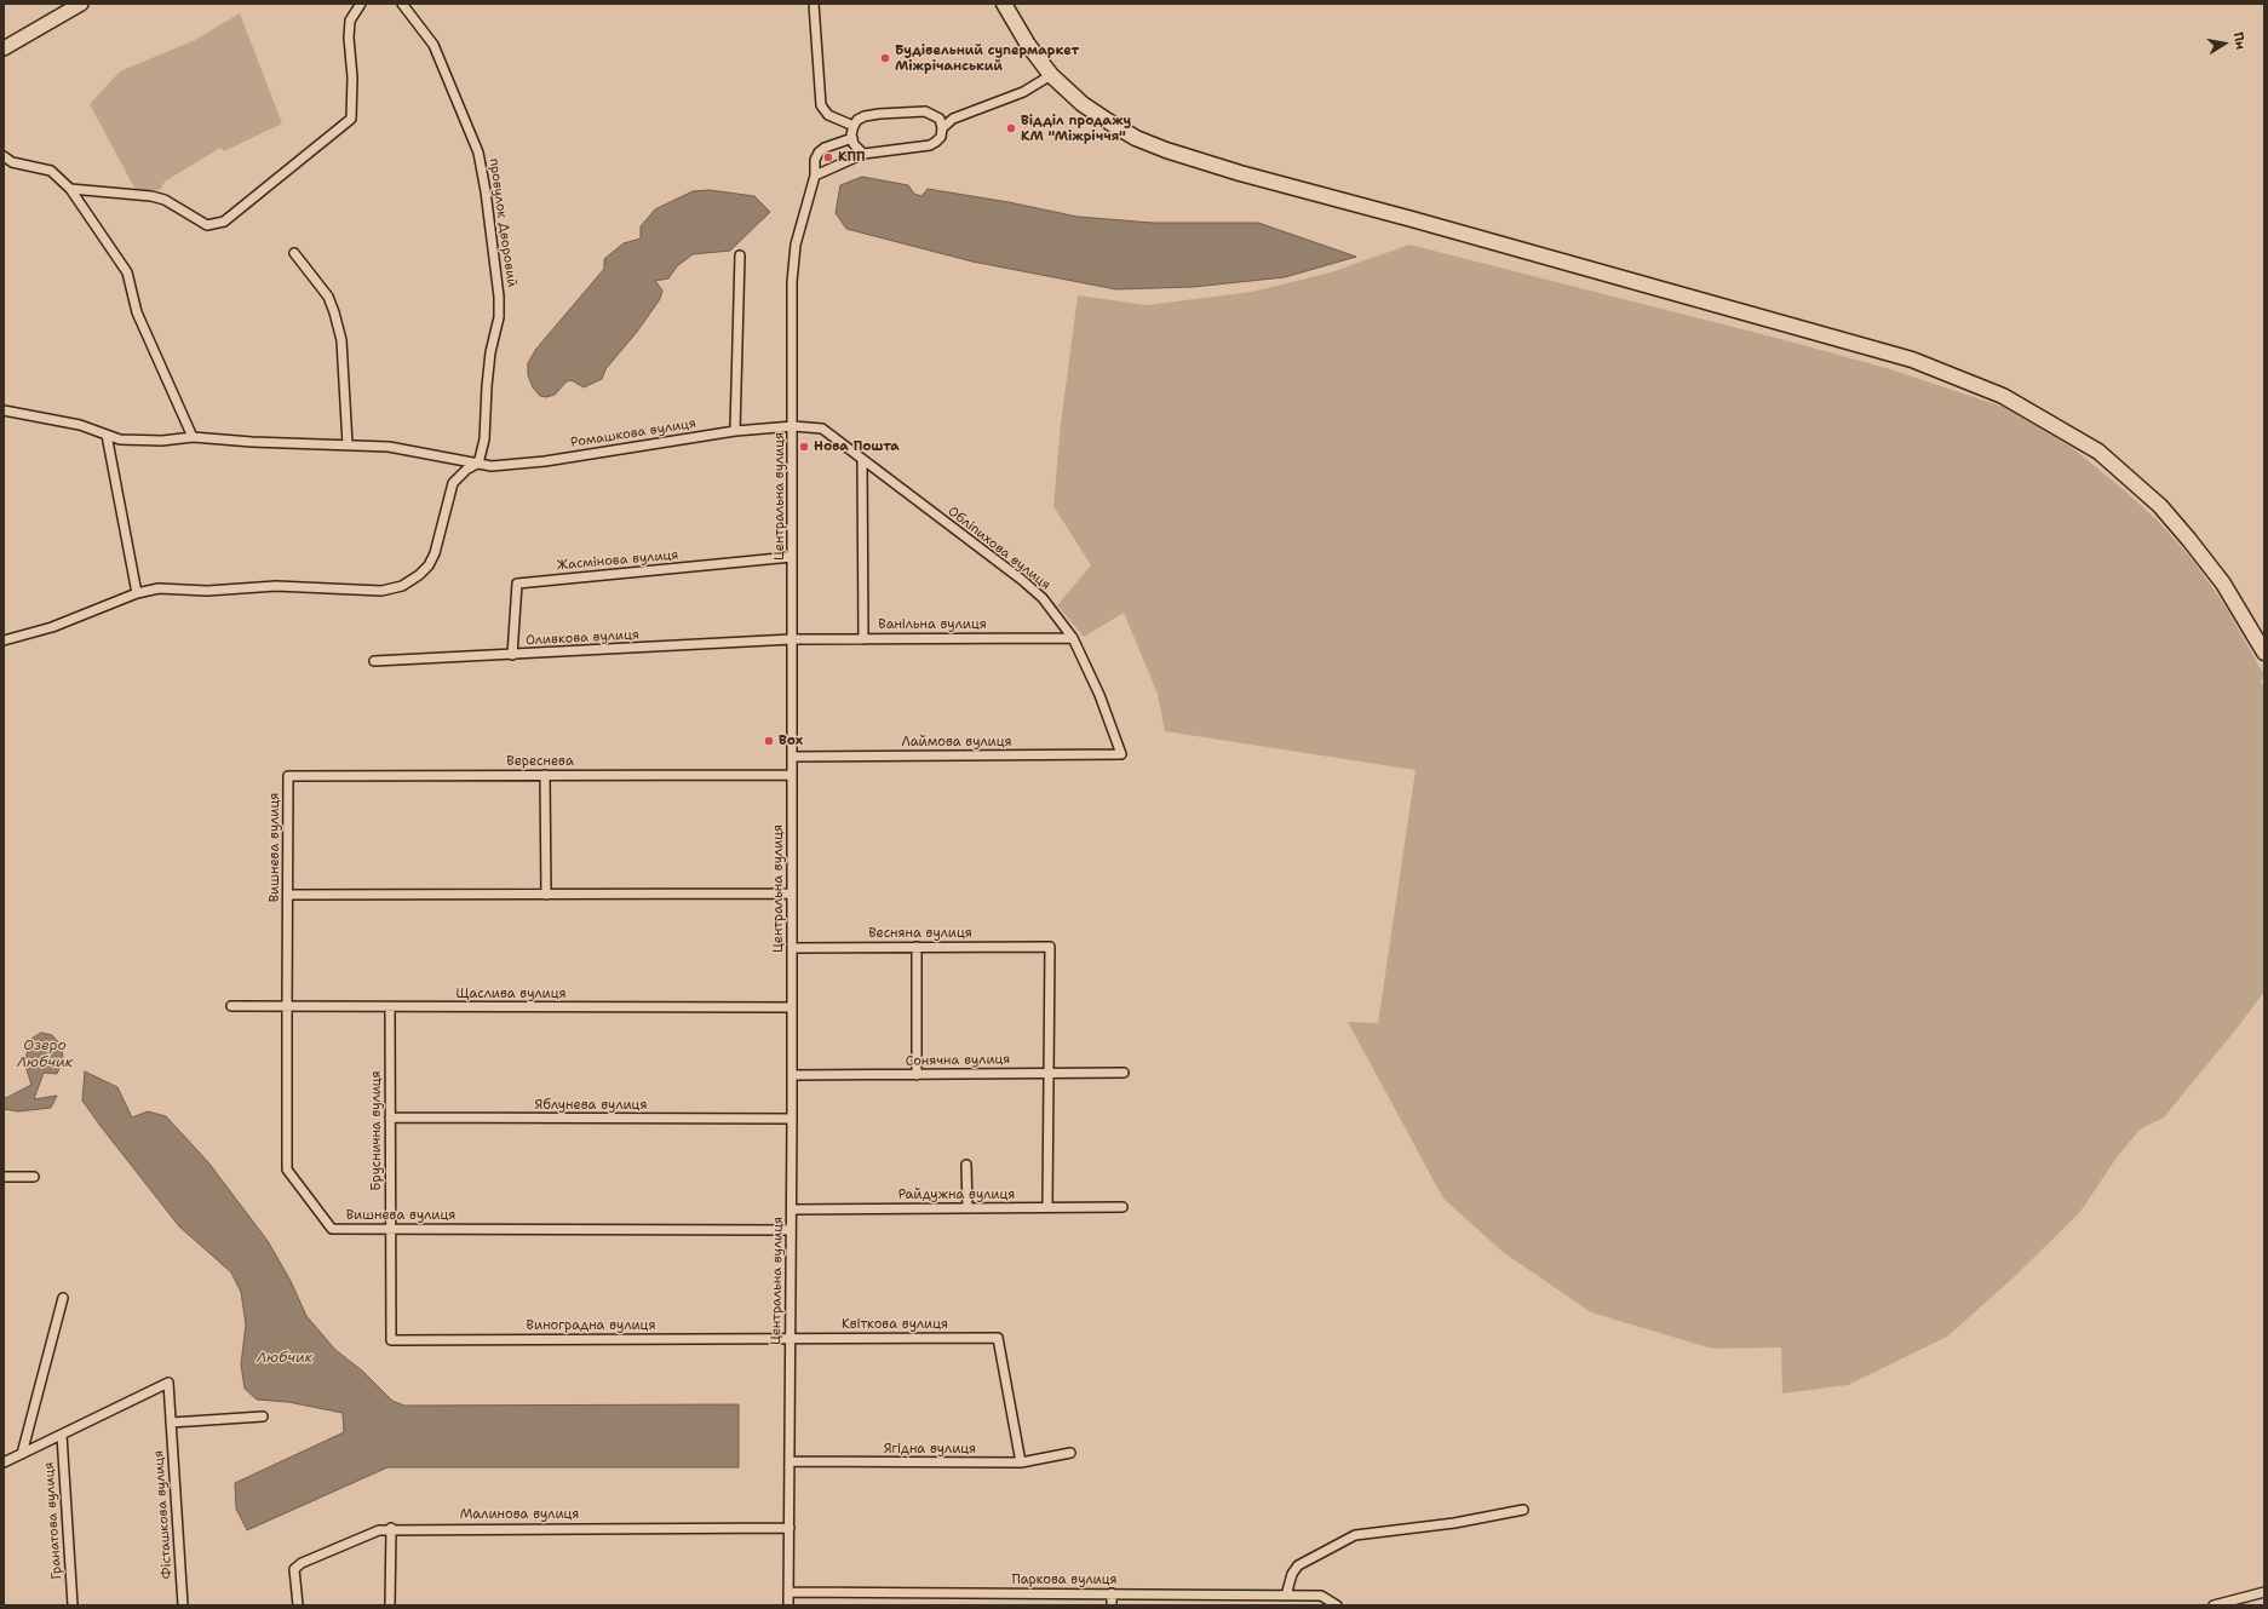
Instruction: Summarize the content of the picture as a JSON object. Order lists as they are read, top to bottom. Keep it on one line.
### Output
{"streets":{"street":["провулок Дворовий","Ромашкова вулиця","Центральна вулиця","Обліпихова вулиця","Жасмінова вулиця","Ванільна вулиця","Оливкова вулиця","Лаймова вулиця","Вереснева","Вишнева вулиця","Весняна вулиця","Щаслива вулиця","Сонячна вулиця","Яблунева вулиця","Бруснична вулиця","Райдужна вулиця","Квіткова вулиця","Виноградна вулиця","Ягідна вулиця","Фісташкова вулиця","Малинова вулиця","Гранатова вулиця","Паркова вулиця"]},"crossings":[["провулок Дворовий","Ромашкова вулиця"],["Ромашкова вулиця","Центральна вулиця"],["Ромашкова вулиця","Обліпихова вулиця"],["Центральна вулиця","Обліпихова вулиця"],["Центральна вулиця","Жасмінова вулиця"],["Центральна вулиця","Ванільна вулиця"],["Центральна вулиця","Оливкова вулиця"],["Центральна вулиця","Лаймова вулиця"],["Центральна вулиця","Вереснева"],["Центральна вулиця","Вишнева вулиця"],["Центральна вулиця","Весняна вулиця"],["Центральна вулиця","Щаслива вулиця"],["Центральна вулиця","Сонячна вулиця"],["Центральна вулиця","Яблунева вулиця"],["Центральна вулиця","Райдужна вулиця"],["Центральна вулиця","Квіткова вулиця"],["Центральна вулиця","Виноградна вулиця"],["Центральна вулиця","Ягідна вулиця"],["Центральна вулиця","Малинова вулиця"],["Центральна вулиця","Паркова вулиця"],["Обліпихова вулиця","Ванільна вулиця"],["Обліпихова вулиця","Лаймова вулиця"],["Жасмінова вулиця","Оливкова вулиця"],["Ванільна вулиця","Оливкова вулиця"],["Вереснева","Вишнева вулиця"],["Вишнева вулиця","Щаслива вулиця"],["Вишнева вулиця","Бруснична вулиця"],["Весняна вулиця","Сонячна вулиця"],["Щаслива вулиця","Бруснична вулиця"],["Яблунева вулиця","Бруснична вулиця"],["Бруснична вулиця","Виноградна вулиця"],["Квіткова вулиця","Виноградна вулиця"],["Квіткова вулиця","Ягідна вулиця"],["Фісташкова вулиця","Гранатова вулиця"]],"water":["Озеро Любчик","Любчик"],"places":["Будівельний супермаркет Міжрічанський","Відділ продажу КМ \"Міжріччя\"","КПП","Нова Пошта","Box"],"north":"right"}
